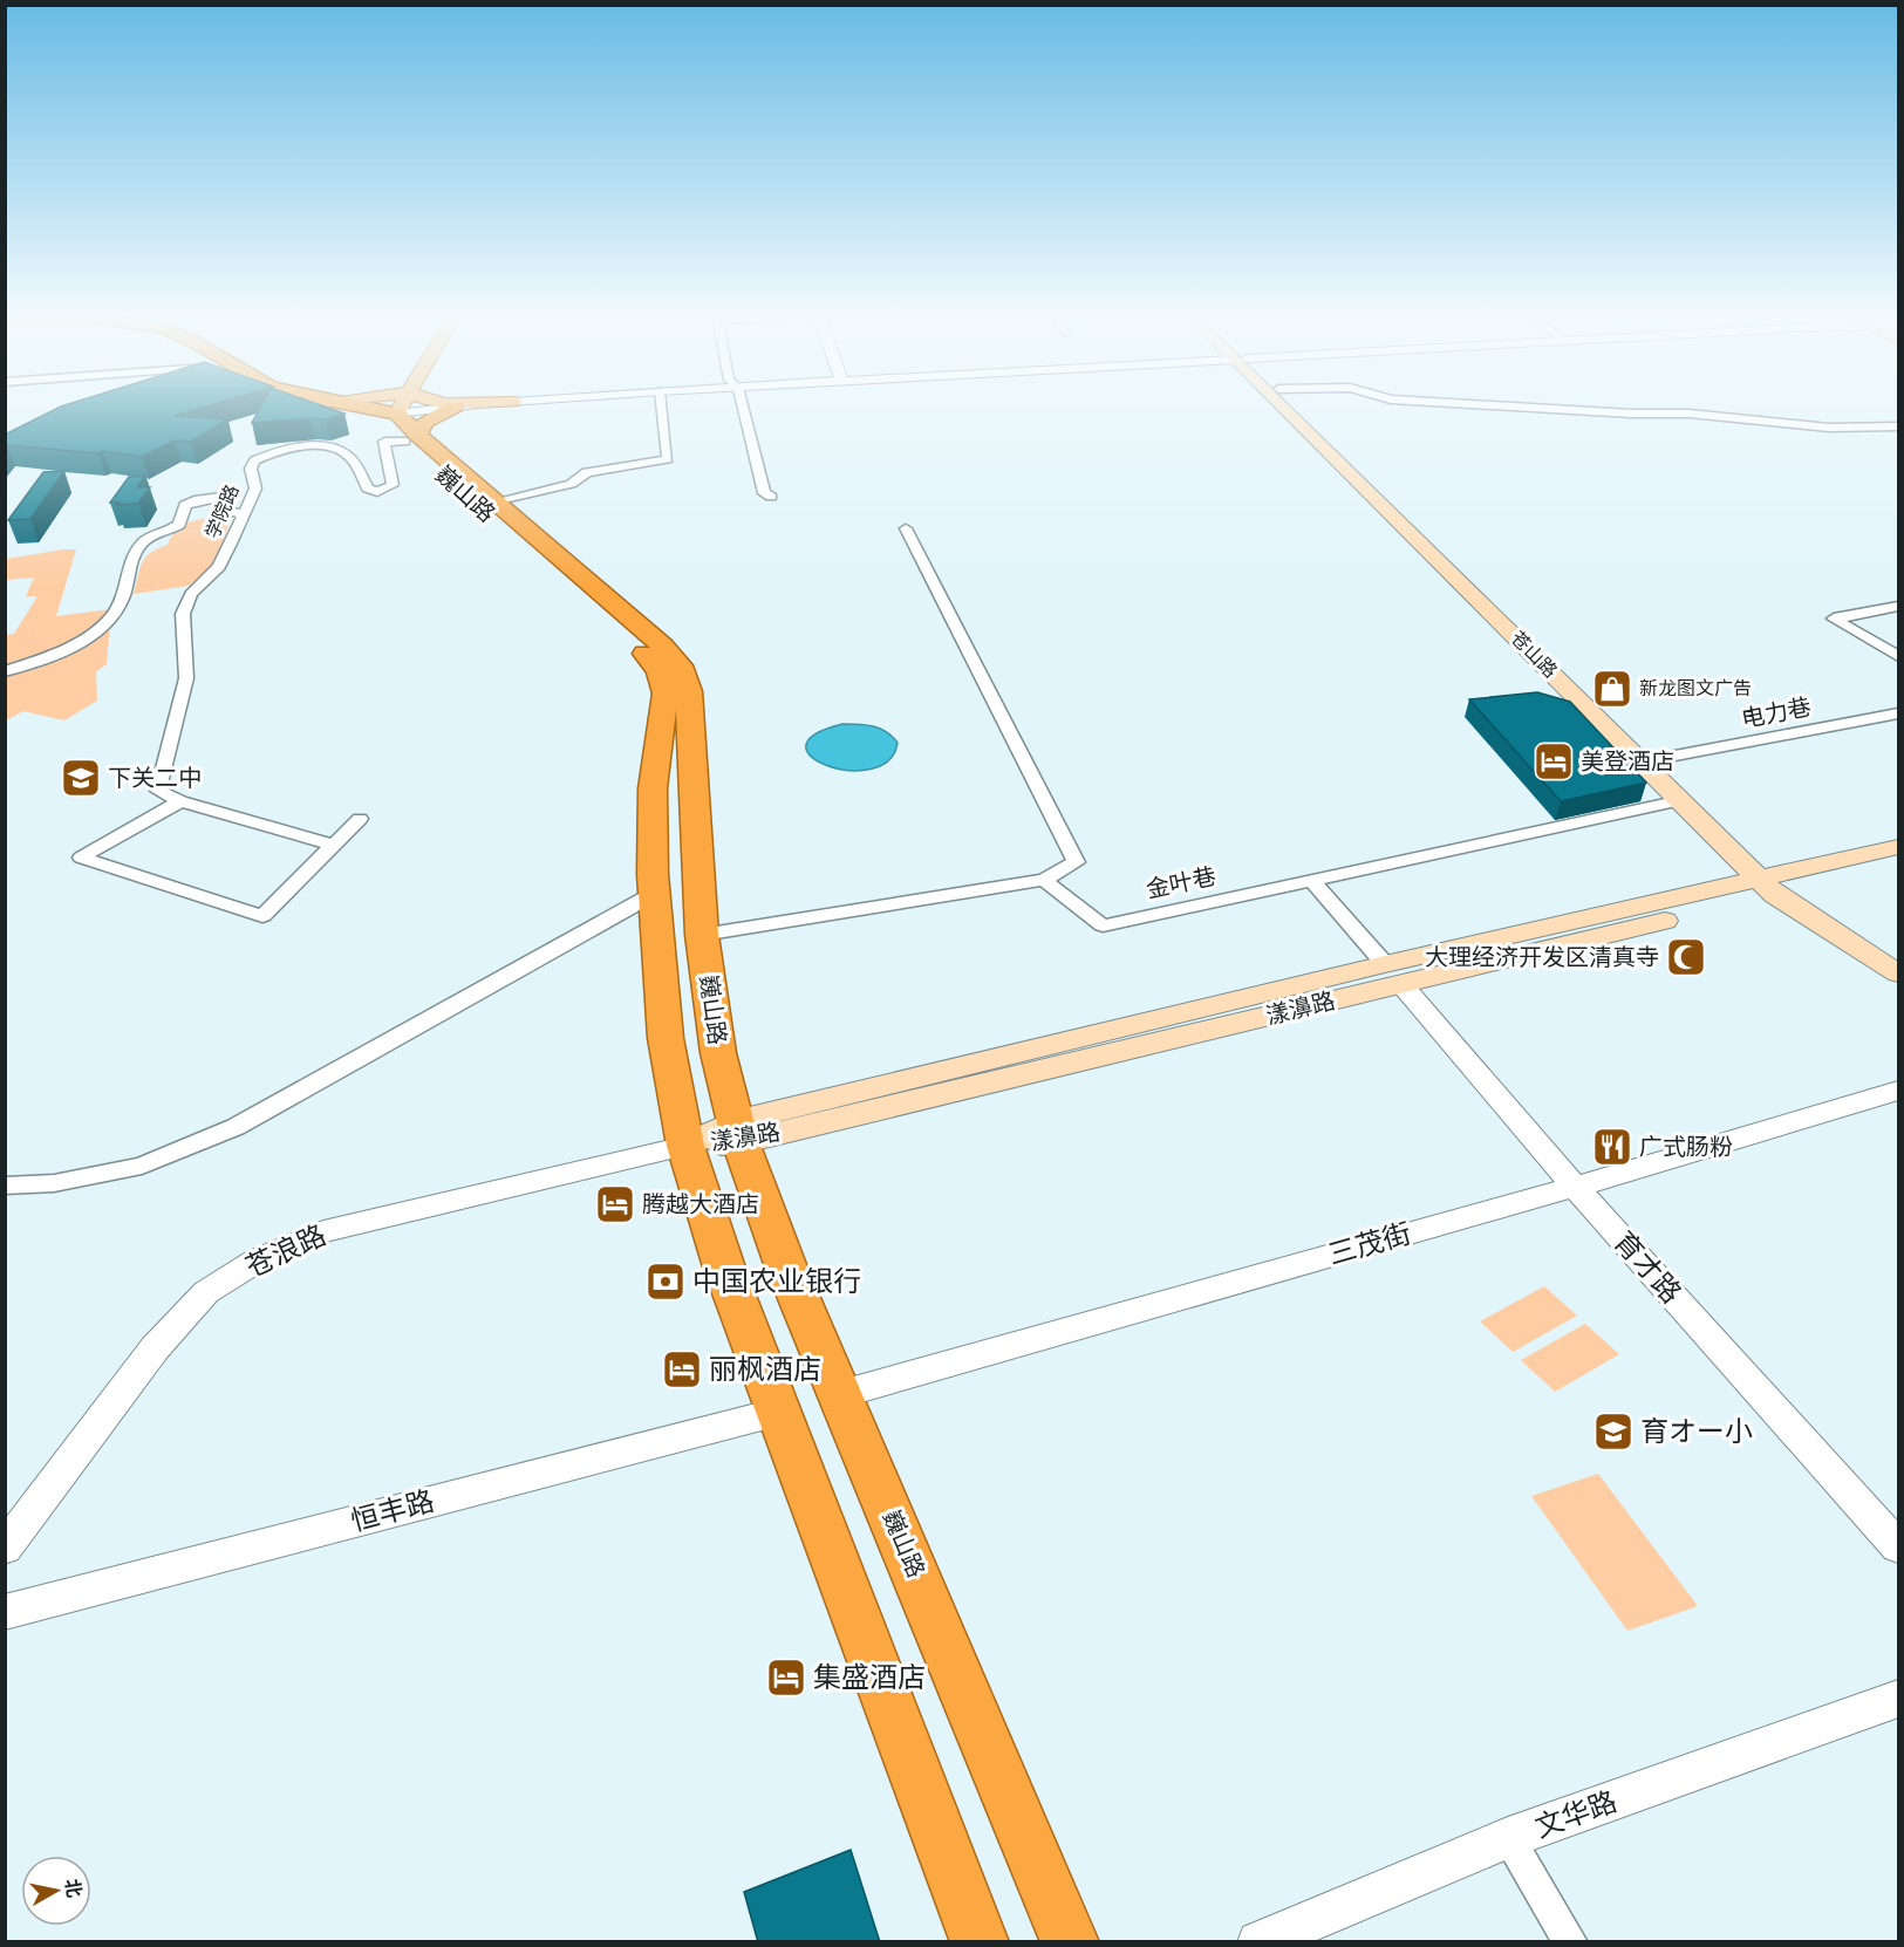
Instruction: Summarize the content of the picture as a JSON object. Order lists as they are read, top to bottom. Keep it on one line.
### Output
{"streets":{"highway":["巍山路"],"main road":["苍山路","漾濞路"],"street":["学院路","电力巷","金叶巷","三茂街","苍浪路","育才路","恒丰路","文华路"]},"crossings":[["巍山路","学院路"],["巍山路","漾濞路"],["巍山路","三茂街"],["巍山路","苍浪路"],["巍山路","恒丰路"],["苍山路","电力巷"],["苍山路","金叶巷"],["苍山路","漾濞路"],["金叶巷","育才路"],["漾濞路","苍浪路"],["漾濞路","育才路"],["三茂街","育才路"]],"places":{"shop":["新龙图文广告"],"hotel":["美登酒店","腾越大酒店","丽枫酒店","集盛酒店"],"school or university":["下关二中","育オー小"],"mosque":["大理经济开发区清真寺"],"restaurant":["广式肠粉"],"bank":["中国农业银行"]},"north":"right"}
